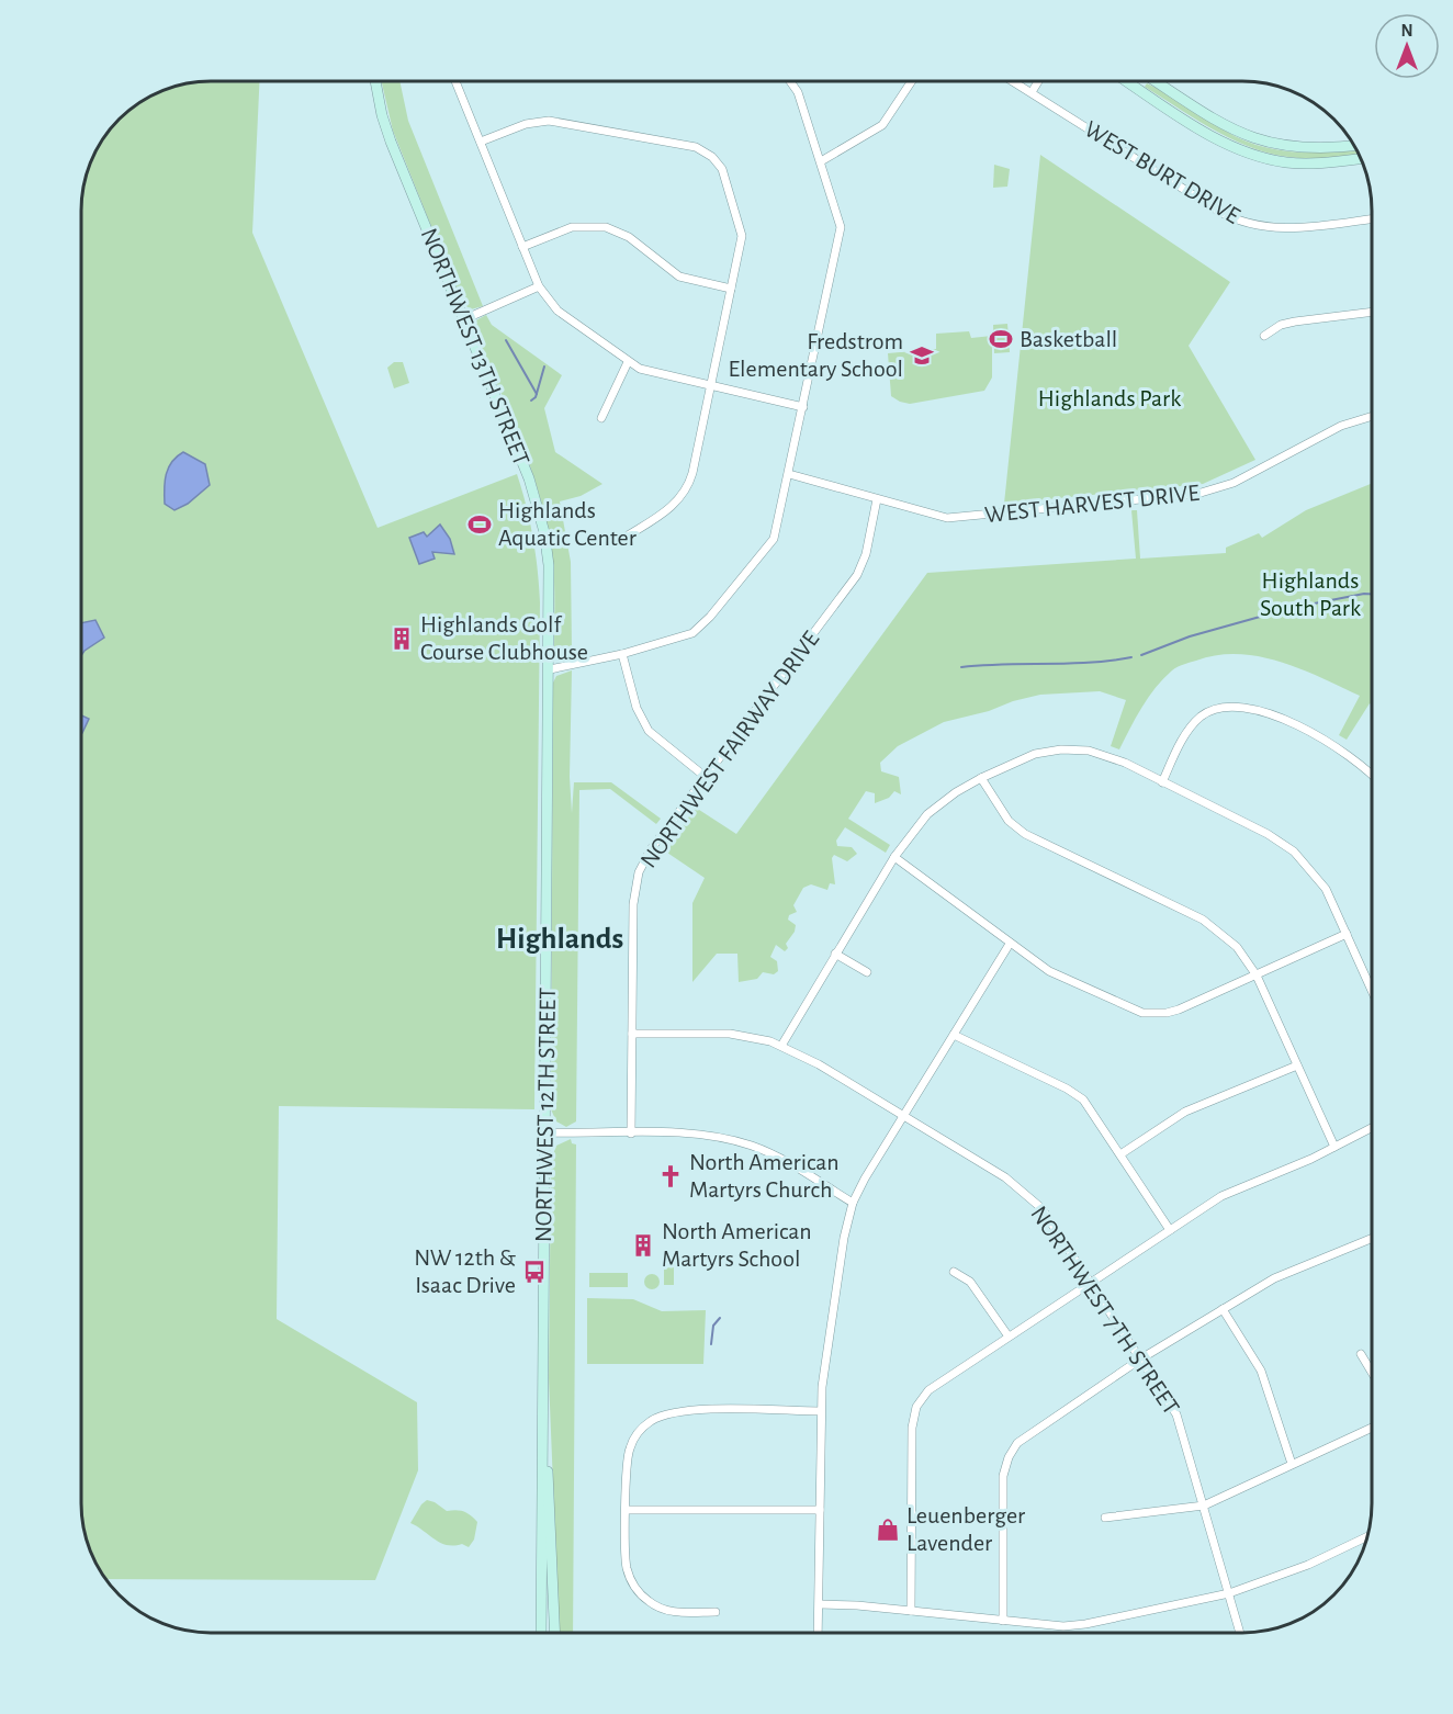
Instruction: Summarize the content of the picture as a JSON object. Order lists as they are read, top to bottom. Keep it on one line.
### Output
{"streets":{"main road":["NORTHWEST 13TH STREET","NORTHWEST 12TH STREET"],"street":["WEST BURT DRIVE","WEST HARVEST DRIVE","NORTHWEST FAIRWAY DRIVE","NORTHWEST 7TH STREET"]},"crossings":[["NORTHWEST 13TH STREET","NORTHWEST 12TH STREET"],["WEST HARVEST DRIVE","NORTHWEST FAIRWAY DRIVE"],["NORTHWEST FAIRWAY DRIVE","NORTHWEST 7TH STREET"]],"districts":["Highlands"],"parks":["Highlands Park","Highlands South Park"],"places":{"sports":["Basketball","Highlands Aquatic Center"],"school or university":["Fredstrom Elementary School"],"building":["Highlands Golf Course Clubhouse","North American Martyrs School"],"church":["North American Martyrs Church"],"bus stop":["NW 12th & Isaac Drive"],"shop":["Leuenberger Lavender"]},"north":"top"}
